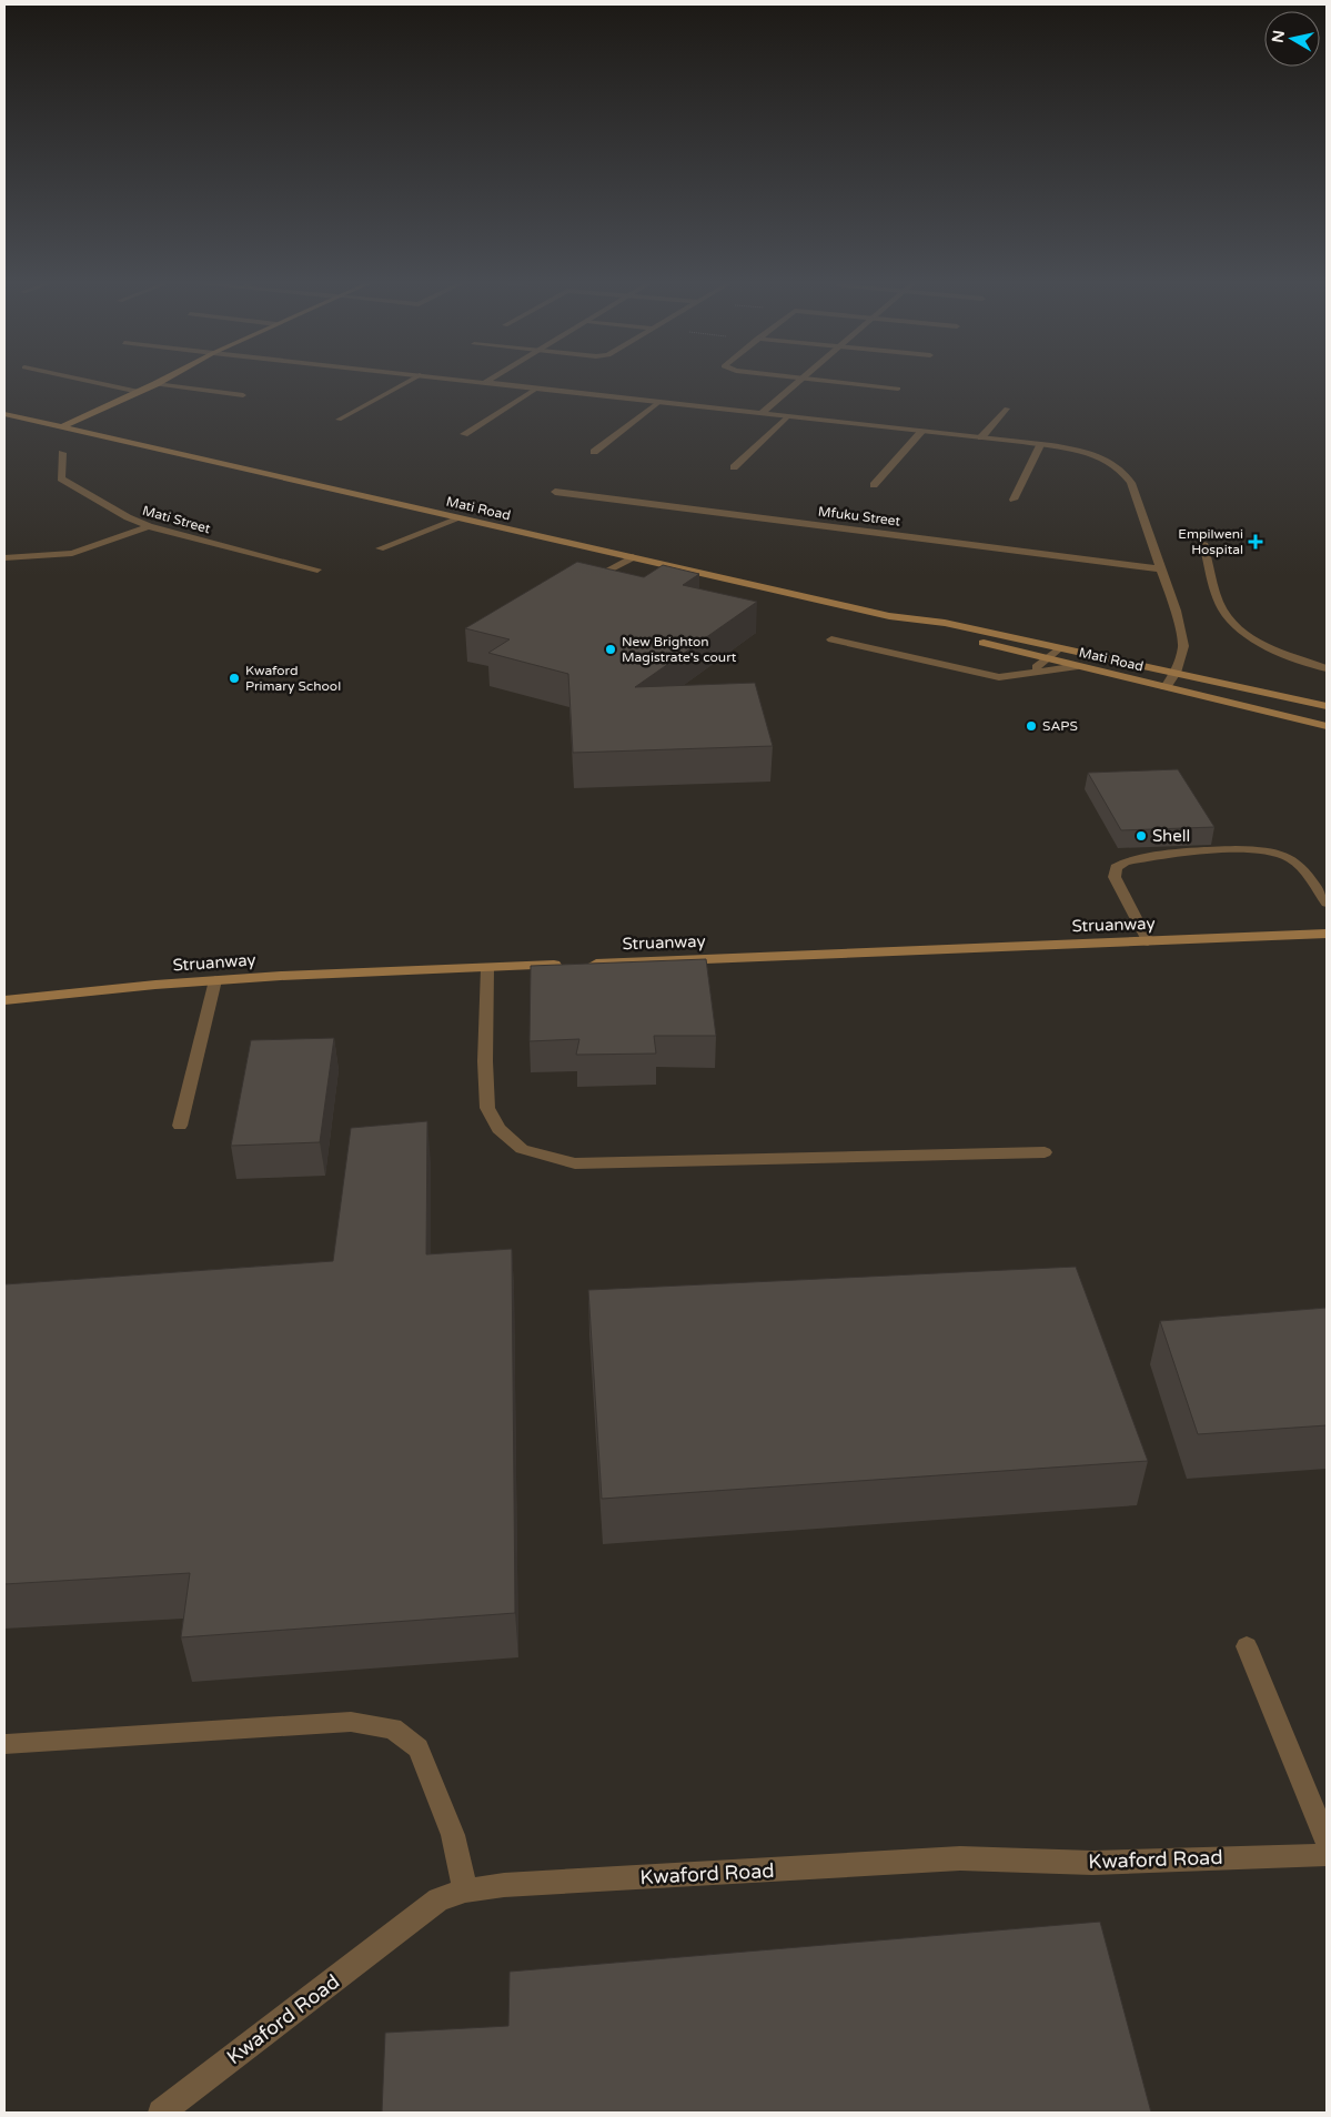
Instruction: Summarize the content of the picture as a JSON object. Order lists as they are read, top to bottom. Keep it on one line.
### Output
{"streets":{"street":["Mati Road","Mfuku Street","Struanway"],"lane":["Mati Street","Kwaford Road"]},"places":{"health":["Empilweni Hospital"],"other":["New Brighton Magistrate's court","Kwaford Primary School","SAPS","Shell"]},"north":"left"}
